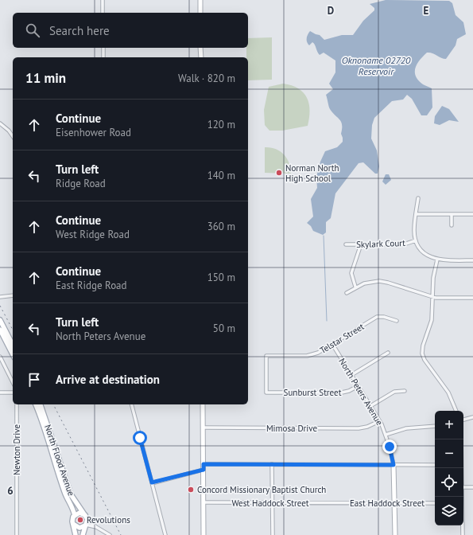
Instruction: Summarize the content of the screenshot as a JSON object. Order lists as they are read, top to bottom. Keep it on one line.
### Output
{"streets":{"main road":["North Flood Avenue"],"street":["Skylark Court","Telstar Street","North Peters Avenue","Sunburst Street","Mimosa Drive","Newton Drive","West Haddock Street","East Haddock Street"]},"crossings":[["Telstar Street","North Peters Avenue"],["Telstar Street","Sunburst Street"],["North Peters Avenue","Sunburst Street"],["North Peters Avenue","Mimosa Drive"],["North Peters Avenue","East Haddock Street"],["West Haddock Street","East Haddock Street"]],"water":["Oknoname 02720 Reservoir"],"places":["Norman North High School","Concord Missionary Baptist Church","Revolutions"],"page":{"search":"Search here","heading":["11 min","Walk · 820 m"],"list":[["Continue","Eisenhower Road","120 m"],["Turn left","Ridge Road","140 m"],["Continue","West Ridge Road","360 m"],["Continue","East Ridge Road","150 m"],["Turn left","North Peters Avenue","50 m"],"Arrive at destination"],"map_buttons":["+","−"]},"grid":{"columns":["D","E"],"rows":["6"]}}
